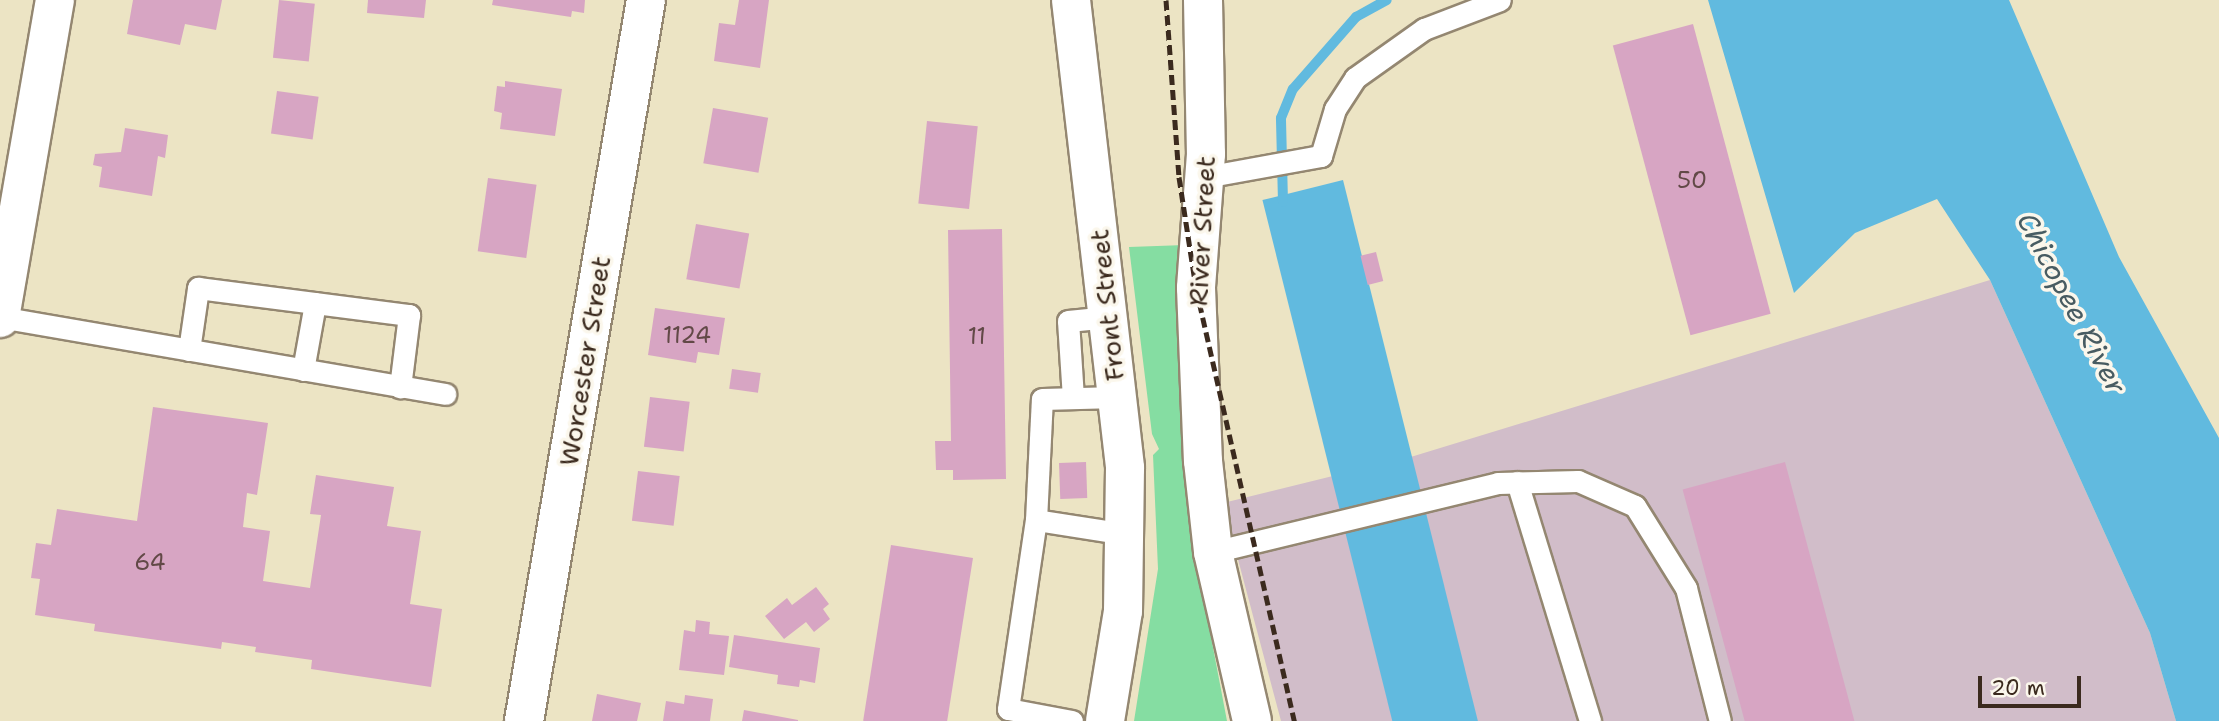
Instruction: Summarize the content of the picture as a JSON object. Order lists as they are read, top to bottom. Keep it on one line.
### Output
{"streets":{"street":["River Street","Front Street","Worcester Street"]},"water":["Chicopee River"],"house_numbers":["50","1124","11","64"],"scale_bar":"20 m"}
